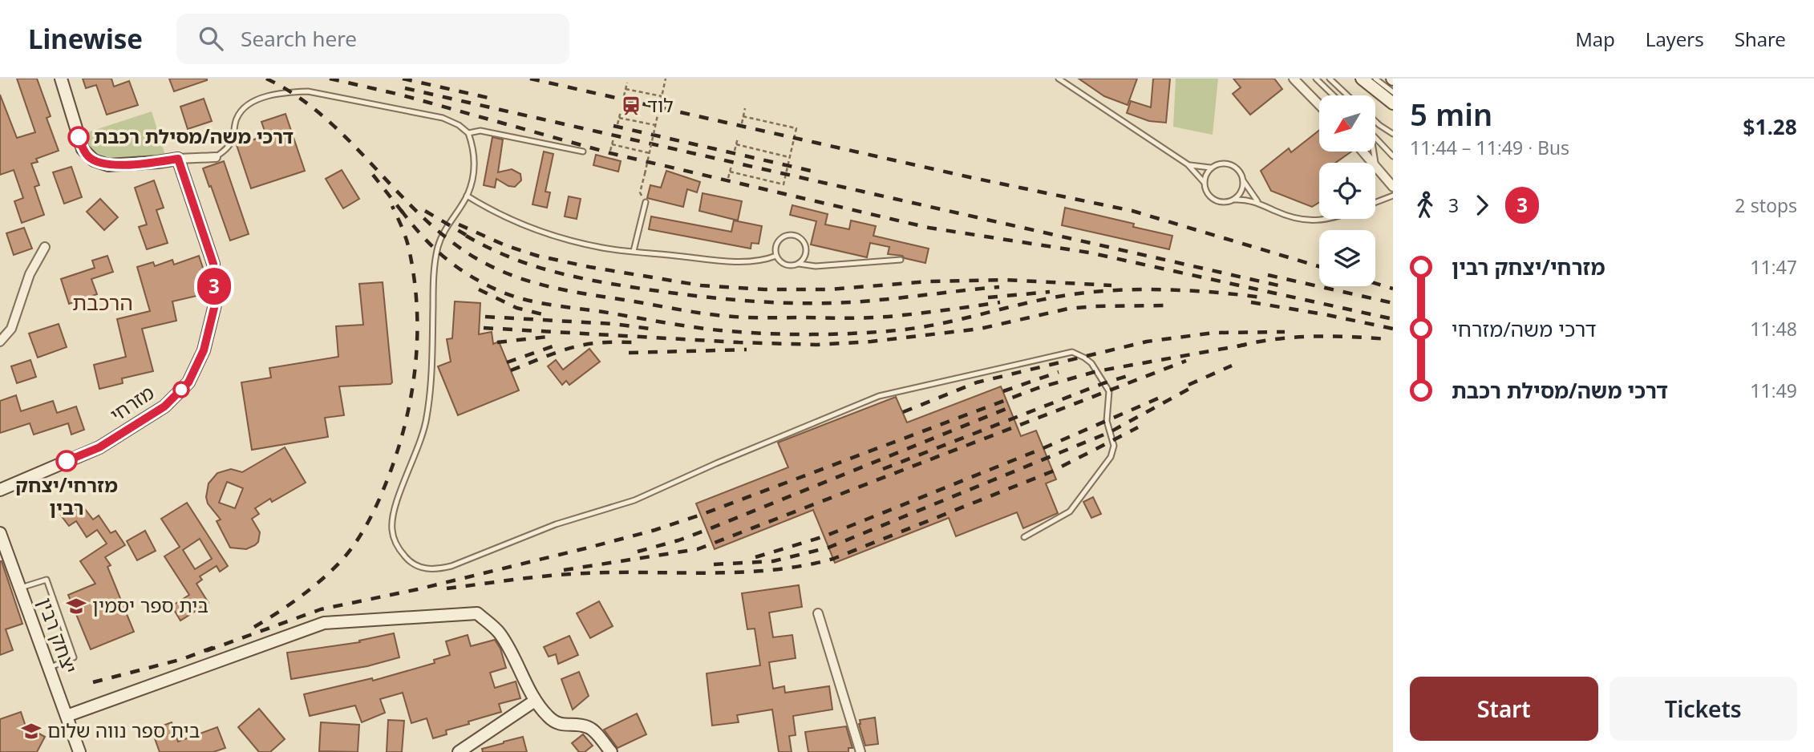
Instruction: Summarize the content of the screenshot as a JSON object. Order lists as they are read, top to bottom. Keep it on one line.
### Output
{"streets":{"street":["מזרחי","יצחק רבין"]},"districts":["הרכבת"],"places":{"station":["לוד"],"other":["דרכי משה/מסילת רכבת","מזרחי/יצחק רבין"],"school or university":["בית ספר יסמין","בית ספר נווה שלום"]},"lines":["bus line 3"],"north":"bottom left","page":{"header":"Linewise","search":"Search here","nav":["Map","Layers","Share"],"on_map":"3","heading":["5 min","11:44 – 11:49 · Bus","$1.28"],"legs":["3","3","2 stops"],"list":[{"name":"מזרחי/יצחק רבין","value":"11:47"},{"name":"דרכי משה/מזרחי","value":"11:48"},{"name":"דרכי משה/מסילת רכבת","value":"11:49"}],"buttons":["Start","Tickets"]}}
